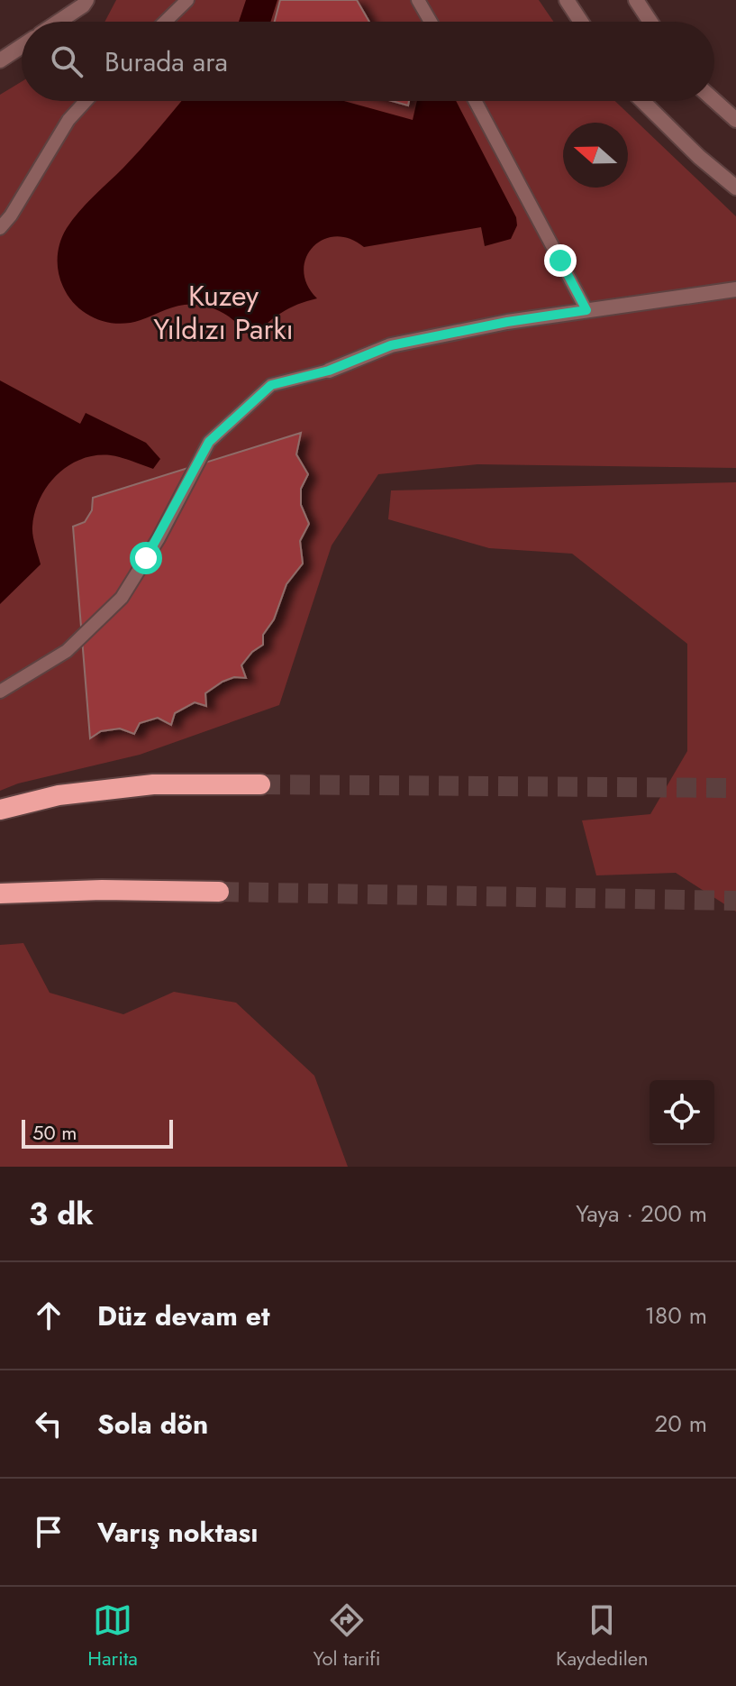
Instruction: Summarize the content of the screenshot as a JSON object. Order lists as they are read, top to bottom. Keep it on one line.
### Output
{"parks":["Kuzey Yıldızı Parkı"],"scale_bar":"50 m","north":"left","page":{"search":"Burada ara","scale":"50 m","heading":["3 dk","Yaya · 200 m"],"list":[["Düz devam et","180 m"],["Sola dön","20 m"],"Varış noktası"],"nav":["Harita","Yol tarifi","Kaydedilen"]}}
